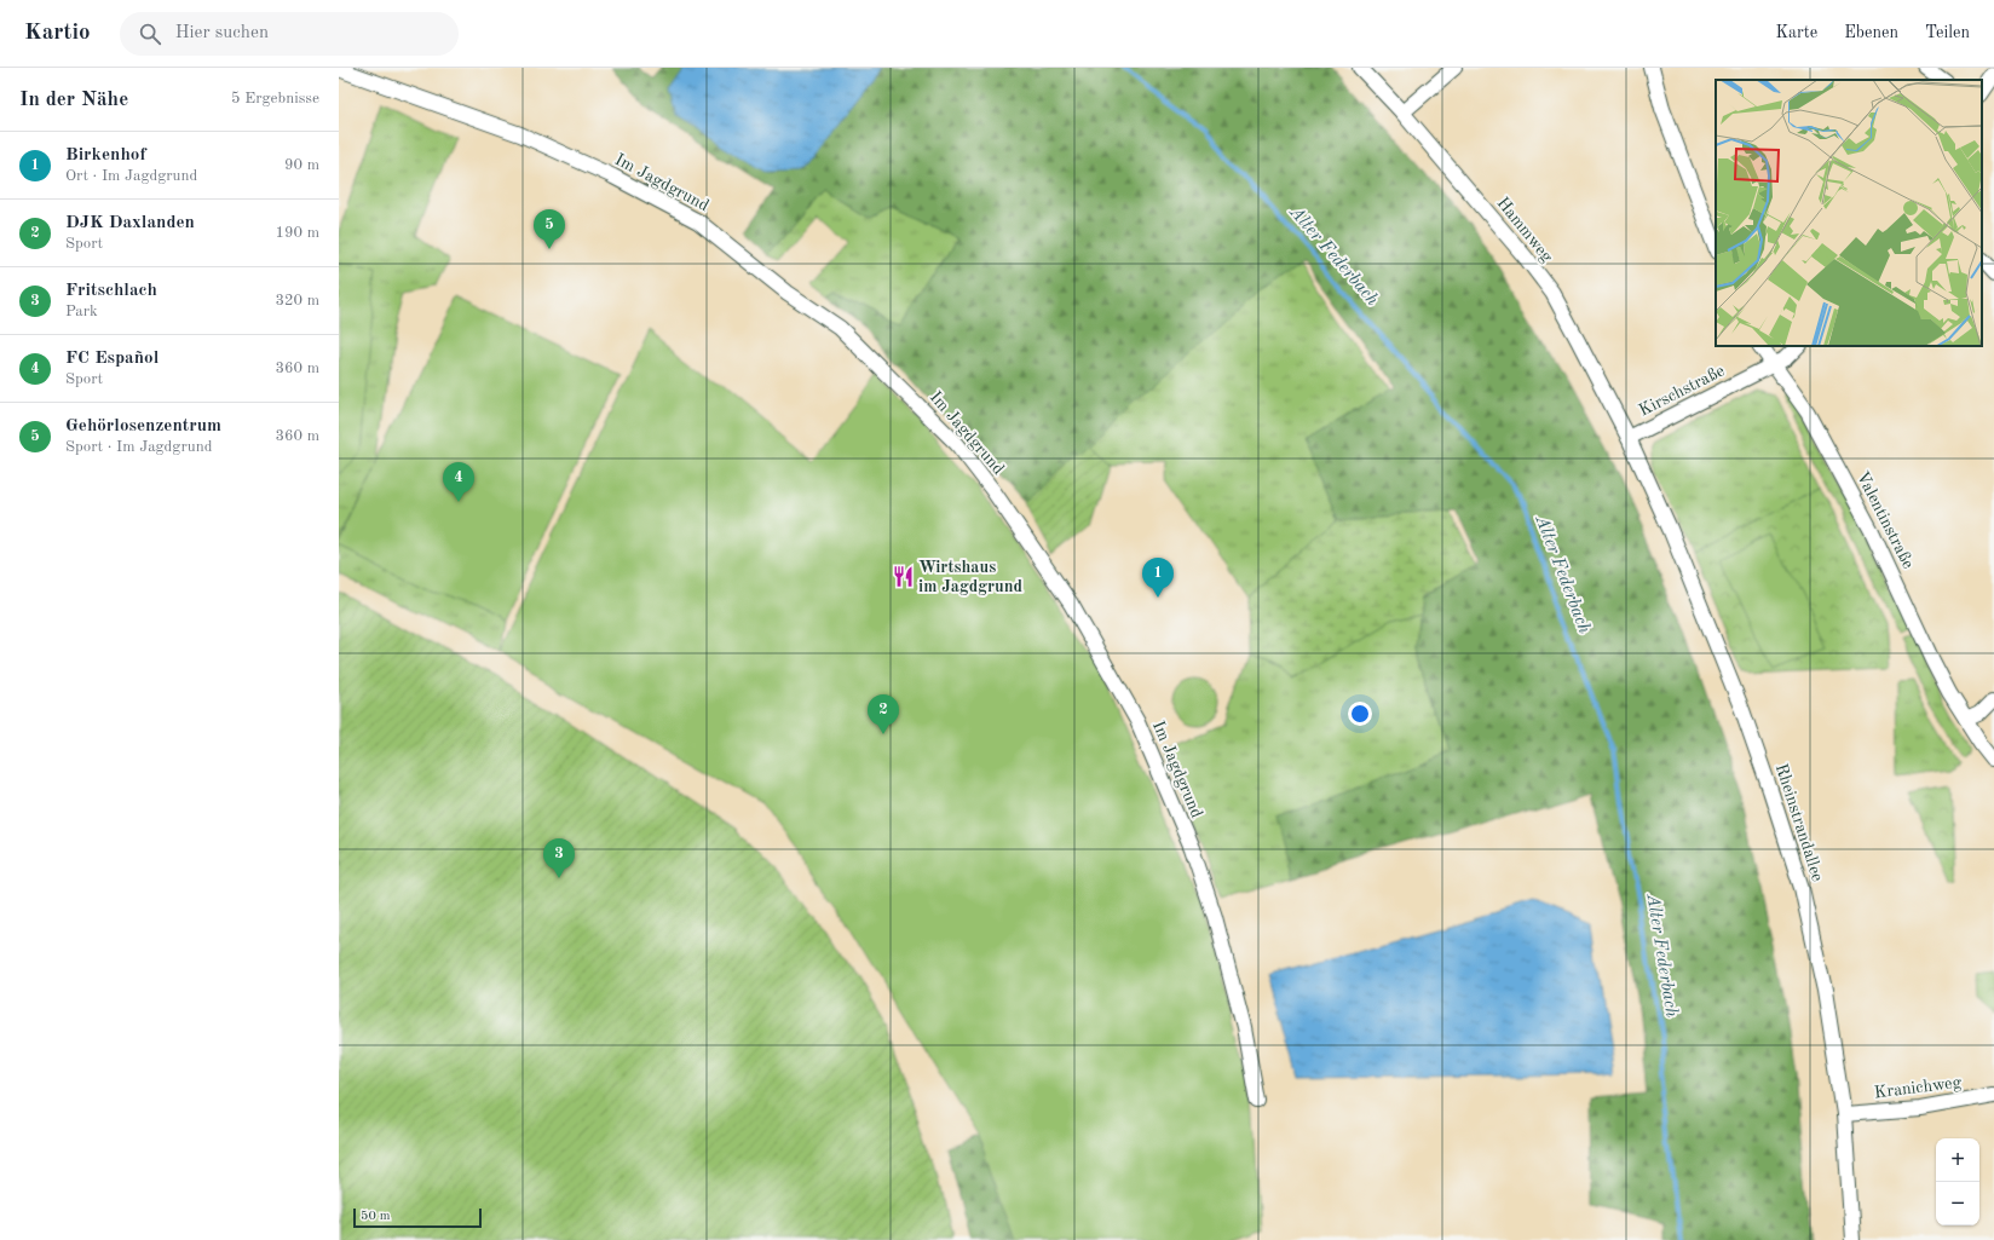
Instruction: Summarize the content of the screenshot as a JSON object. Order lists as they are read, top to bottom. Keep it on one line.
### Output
{"streets":{"street":["Im Jagdgrund","Hammweg","Kirschstraße","Valentinstraße","Rheinstrandallee","Kranichweg"]},"crossings":[["Hammweg","Kirschstraße"],["Hammweg","Rheinstrandallee"],["Kirschstraße","Valentinstraße"],["Kirschstraße","Rheinstrandallee"],["Rheinstrandallee","Kranichweg"]],"water":["Alter Federbach"],"places":{"restaurant":["Wirtshaus im Jagdgrund"]},"scale_bar":"50 m","page":{"header":"Kartio","search":"Hier suchen","nav":["Karte","Ebenen","Teilen"],"heading":["In der Nähe","5 Ergebnisse"],"list":[{"mark":"1","name":"Birkenhof","note":"Ort · Im Jagdgrund","value":"90 m"},{"mark":"2","name":"DJK Daxlanden","note":"Sport","value":"190 m"},{"mark":"3","name":"Fritschlach","note":"Park","value":"320 m"},{"mark":"4","name":"FC Español","note":"Sport","value":"360 m"},{"mark":"5","name":"Gehörlosenzentrum","note":"Sport · Im Jagdgrund","value":"360 m"}],"pins":["5","4","1","2","3"],"map_buttons":["+","−"],"scale":"50 m"}}
